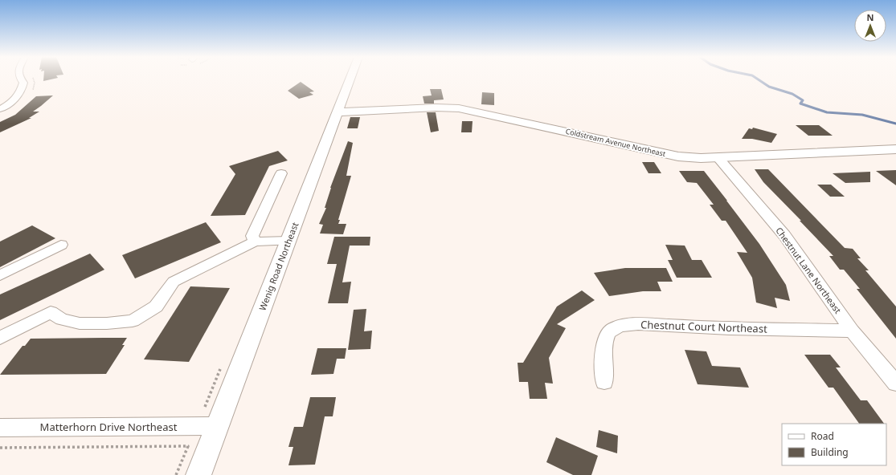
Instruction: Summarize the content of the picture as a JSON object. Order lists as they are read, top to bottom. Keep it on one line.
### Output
{"streets":{"street":["Coldstream Avenue Northeast","Wenig Road Northeast","Chestnut Lane Northeast","Chestnut Court Northeast","Matterhorn Drive Northeast"]},"crossings":[["Coldstream Avenue Northeast","Wenig Road Northeast"],["Coldstream Avenue Northeast","Chestnut Lane Northeast"],["Wenig Road Northeast","Matterhorn Drive Northeast"],["Chestnut Lane Northeast","Chestnut Court Northeast"]],"legend":["Road","Building"],"north":"top"}
